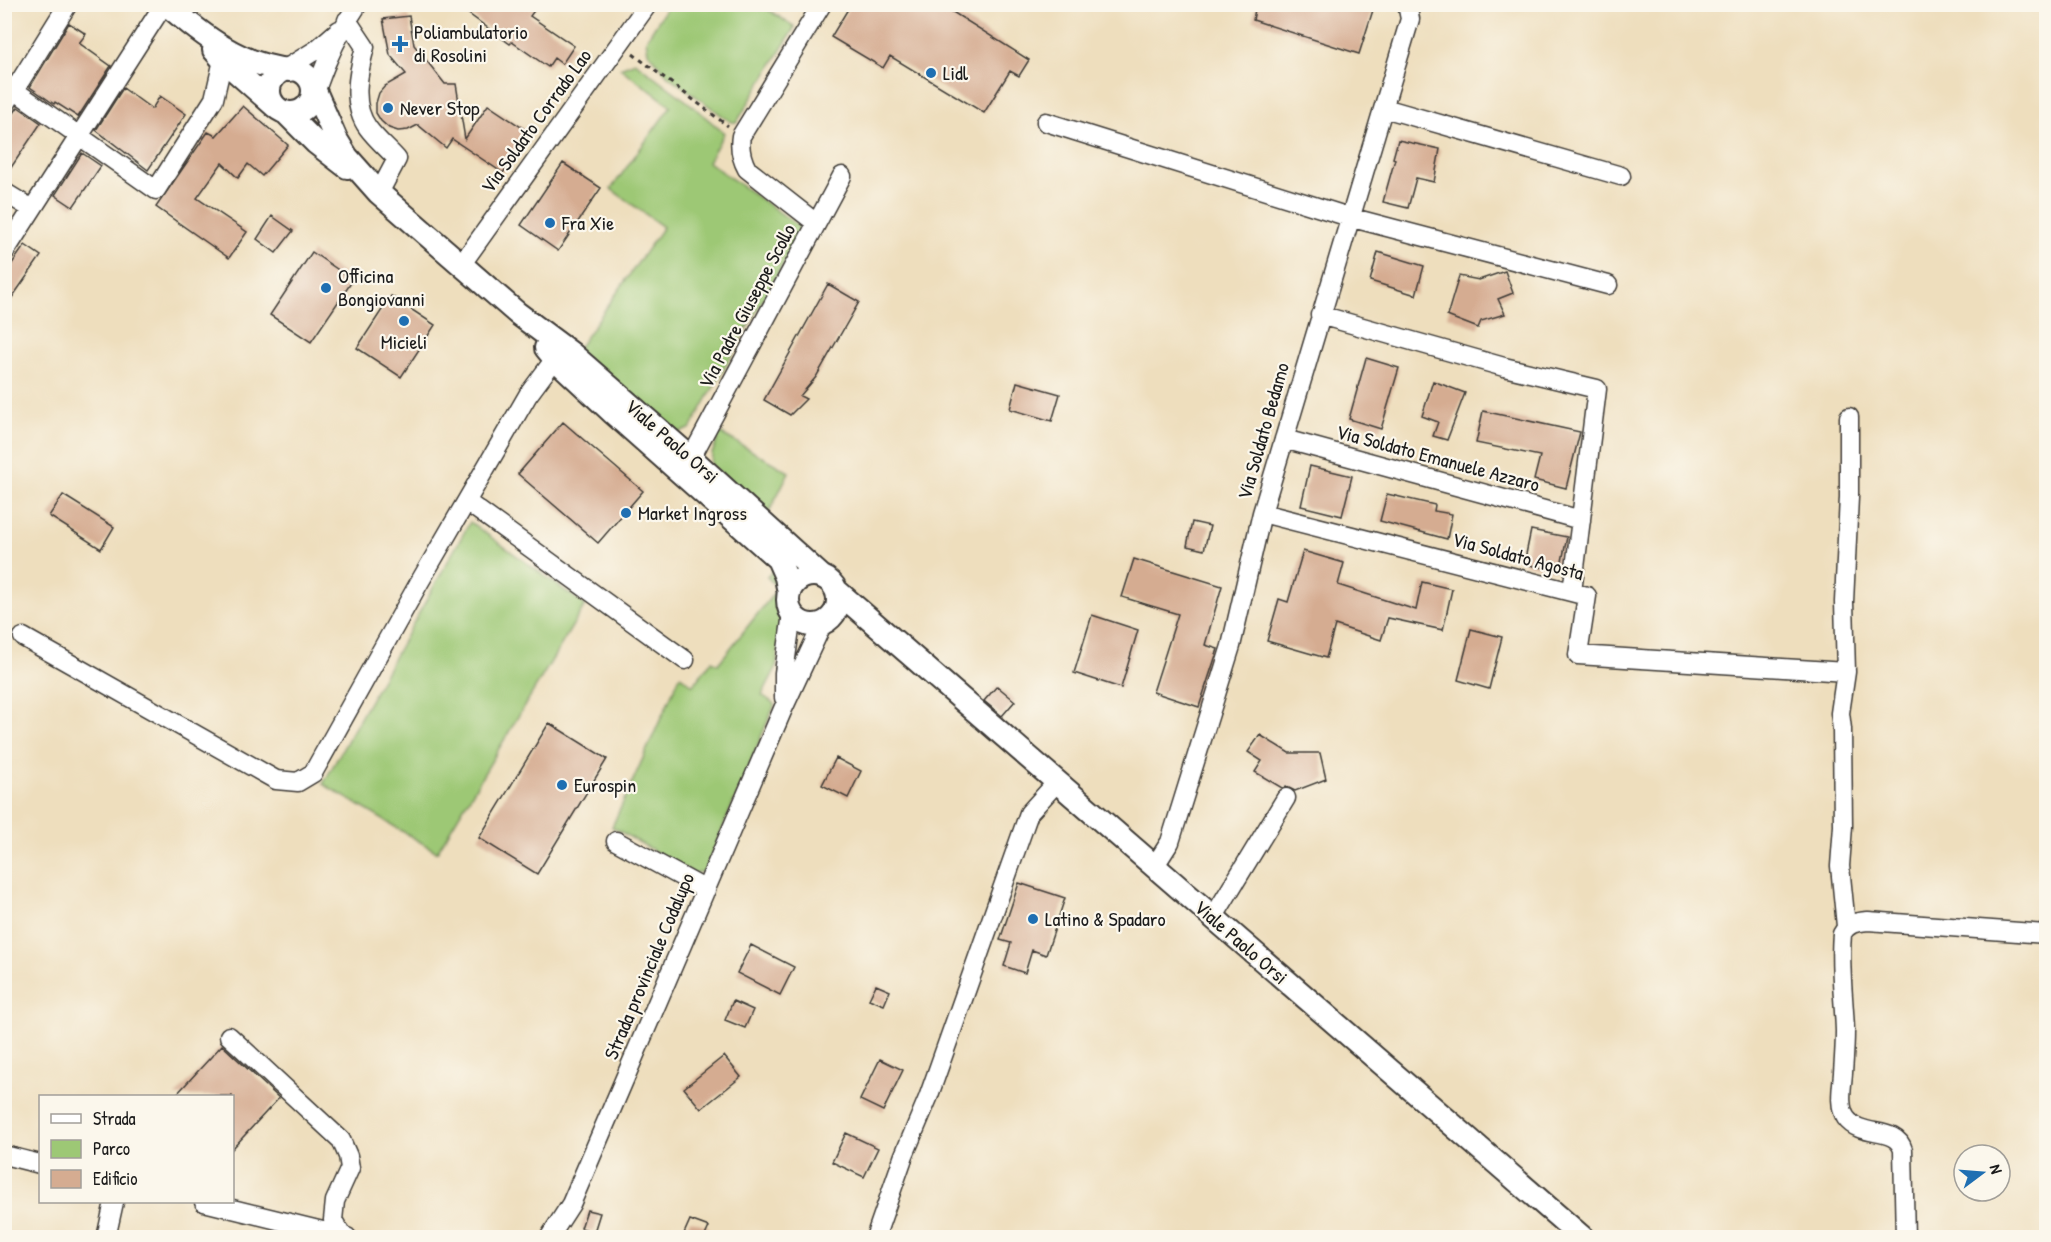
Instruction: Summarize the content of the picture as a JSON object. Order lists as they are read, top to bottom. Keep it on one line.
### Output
{"streets":{"main road":["Viale Paolo Orsi"],"street":["Via Soldato Corrado Lao","Via Padre Giuseppe Scollo","Via Soldato Bedamo","Via Soldato Emanuele Azzaro","Via Soldato Agosta","Strada provinciale Codalupo"]},"crossings":[["Via Soldato Corrado Lao","Viale Paolo Orsi"],["Via Padre Giuseppe Scollo","Viale Paolo Orsi"],["Via Soldato Bedamo","Viale Paolo Orsi"],["Via Soldato Bedamo","Via Soldato Emanuele Azzaro"],["Via Soldato Bedamo","Via Soldato Agosta"],["Viale Paolo Orsi","Strada provinciale Codalupo"]],"places":{"health":["Poliambulatorio di Rosolini"],"other":["Lidl","Never Stop","Fra Xie","Officina Bongiovanni","Micieli","Market Ingross","Eurospin","Latino & Spadaro"]},"legend":["Strada","Parco","Edificio"],"north":"right"}
